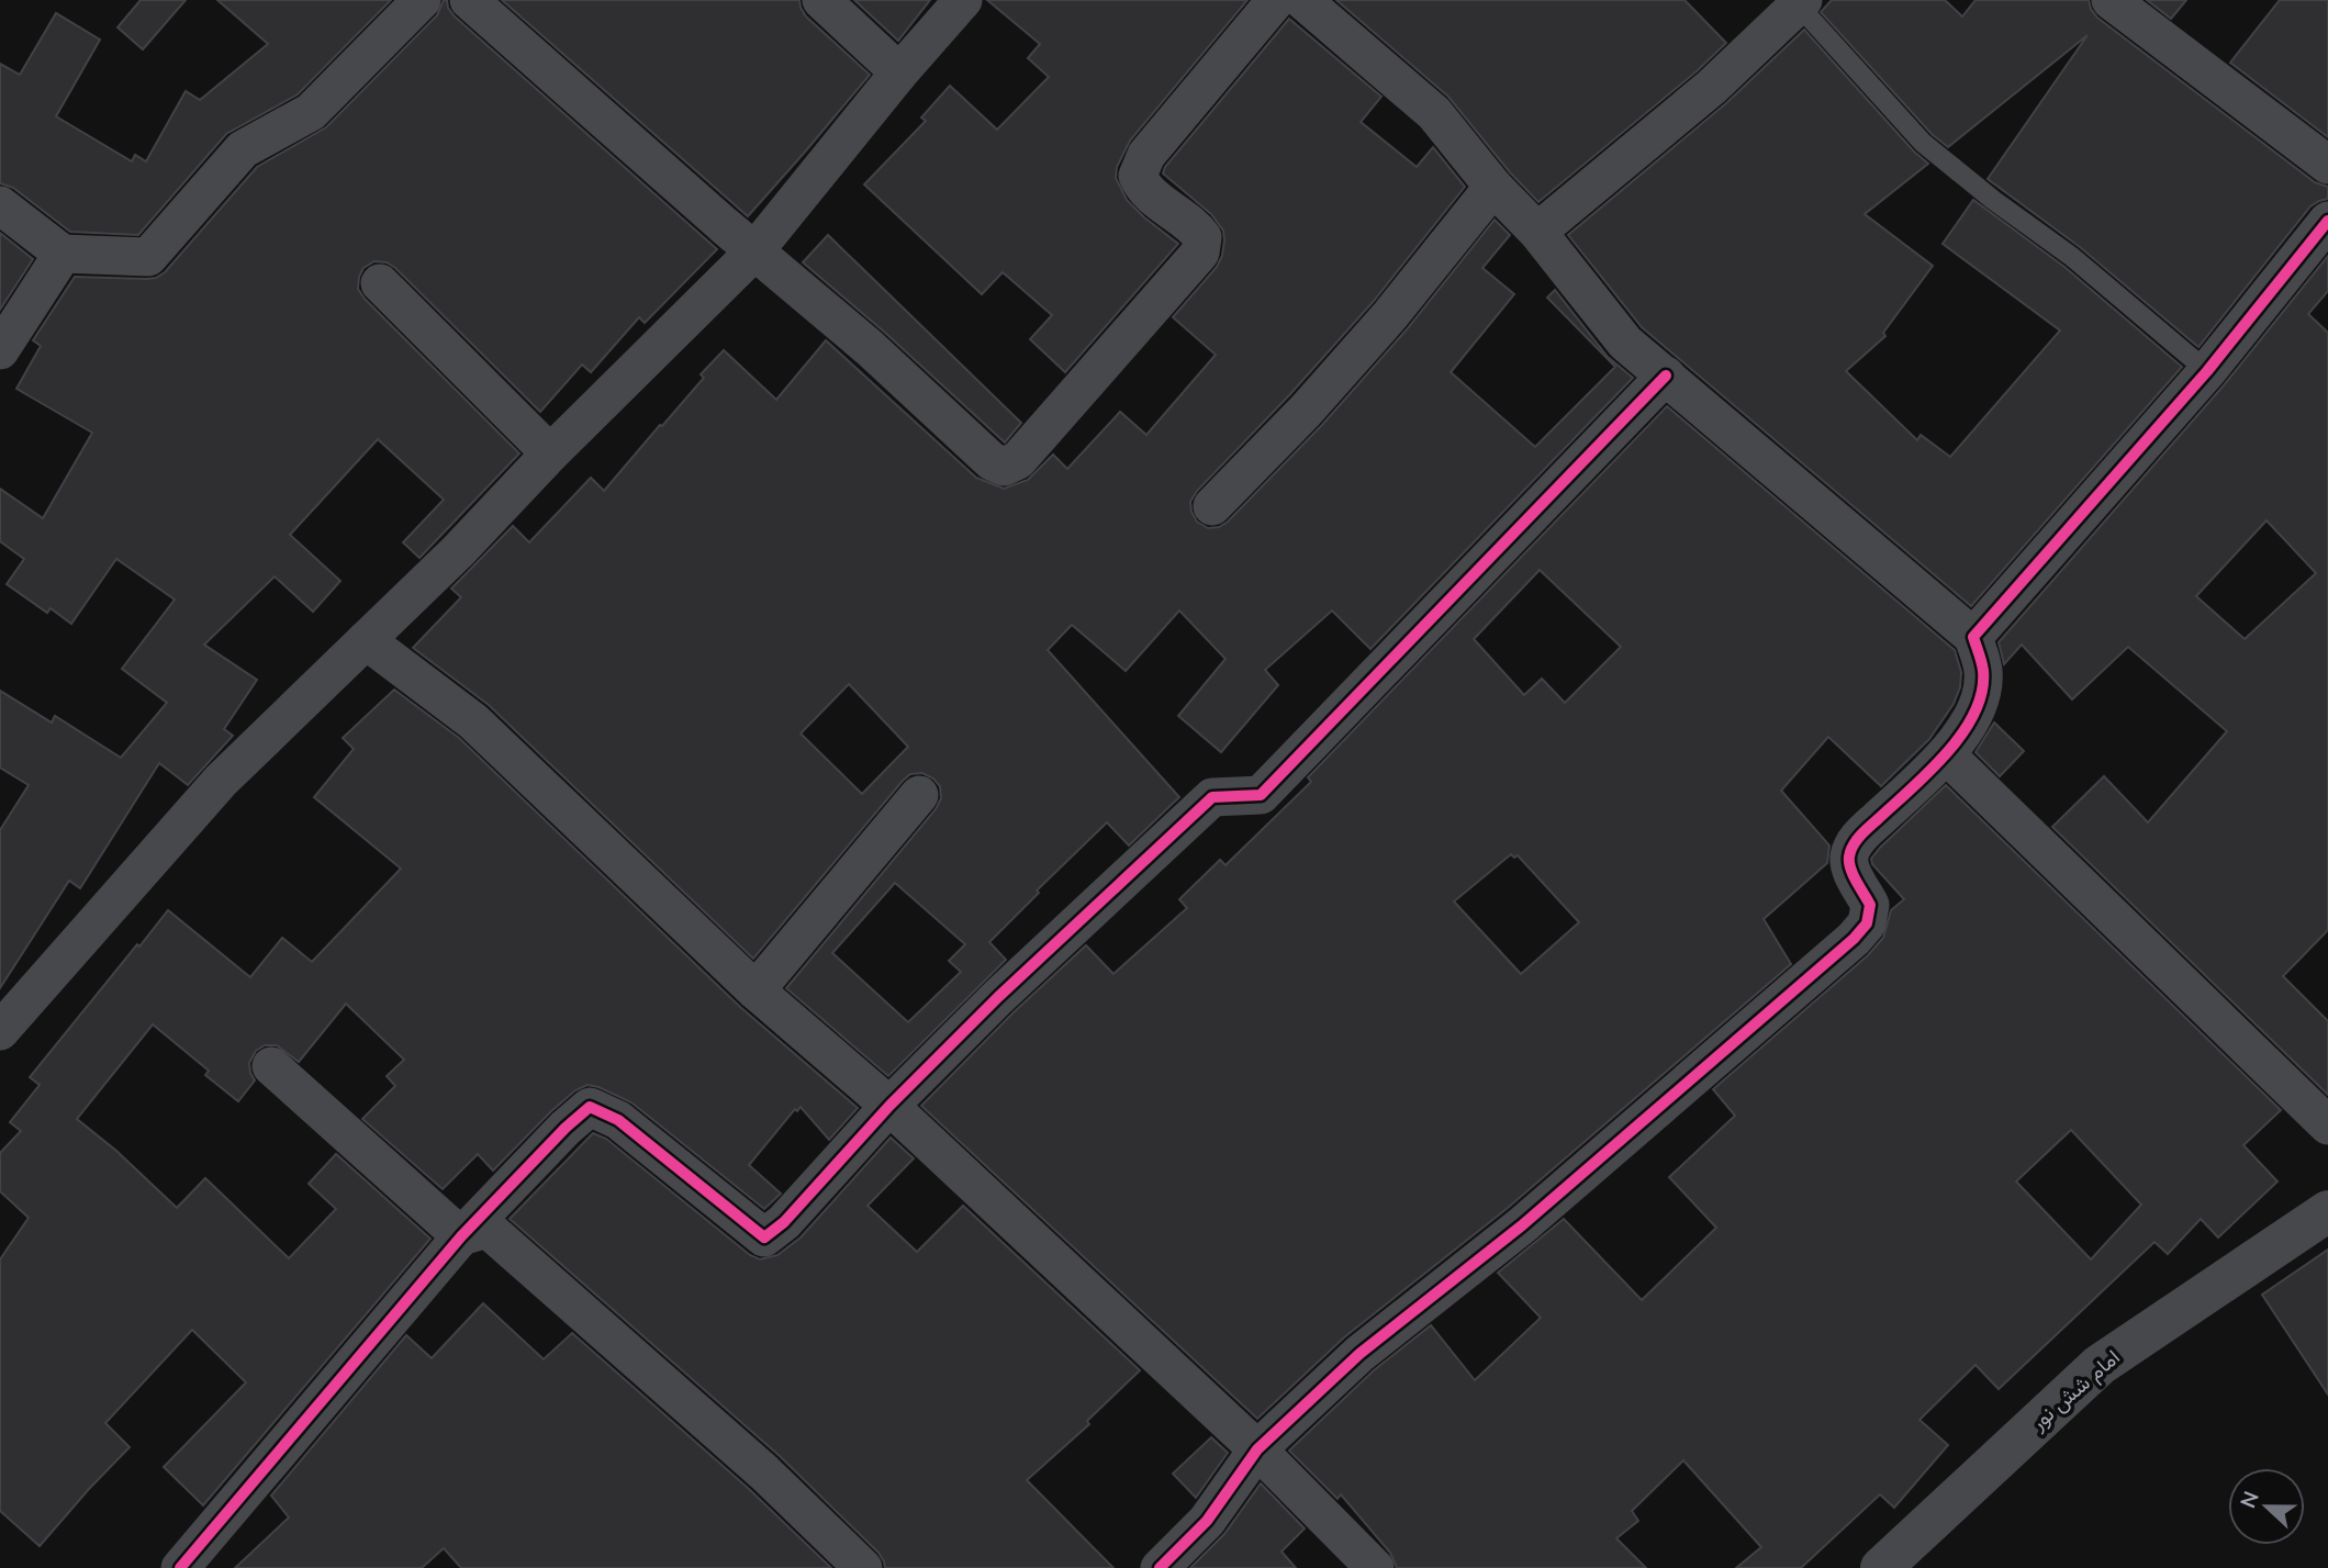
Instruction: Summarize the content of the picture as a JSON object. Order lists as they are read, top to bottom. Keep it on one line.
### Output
{"streets":{"street":["امام شش نور"]},"north":"left"}
